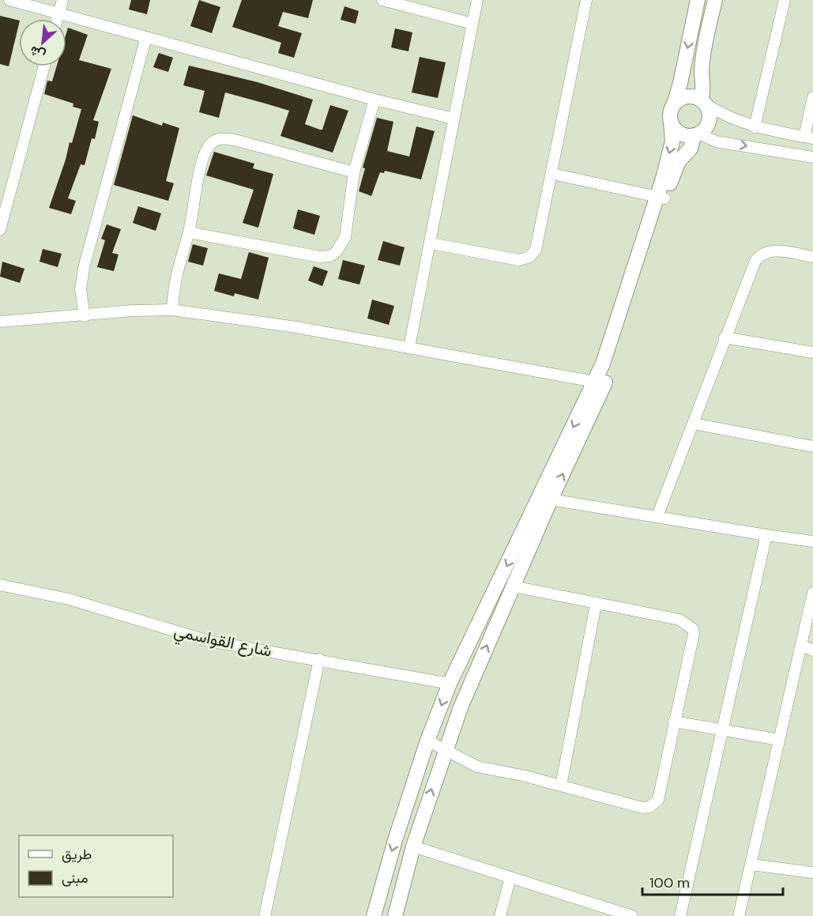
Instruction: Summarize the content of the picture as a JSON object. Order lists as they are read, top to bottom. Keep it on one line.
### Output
{"streets":{"street":["شارع القواسمي"]},"legend":["طريق","مبنى"],"scale_bar":"100 m","north":"bottom left"}
